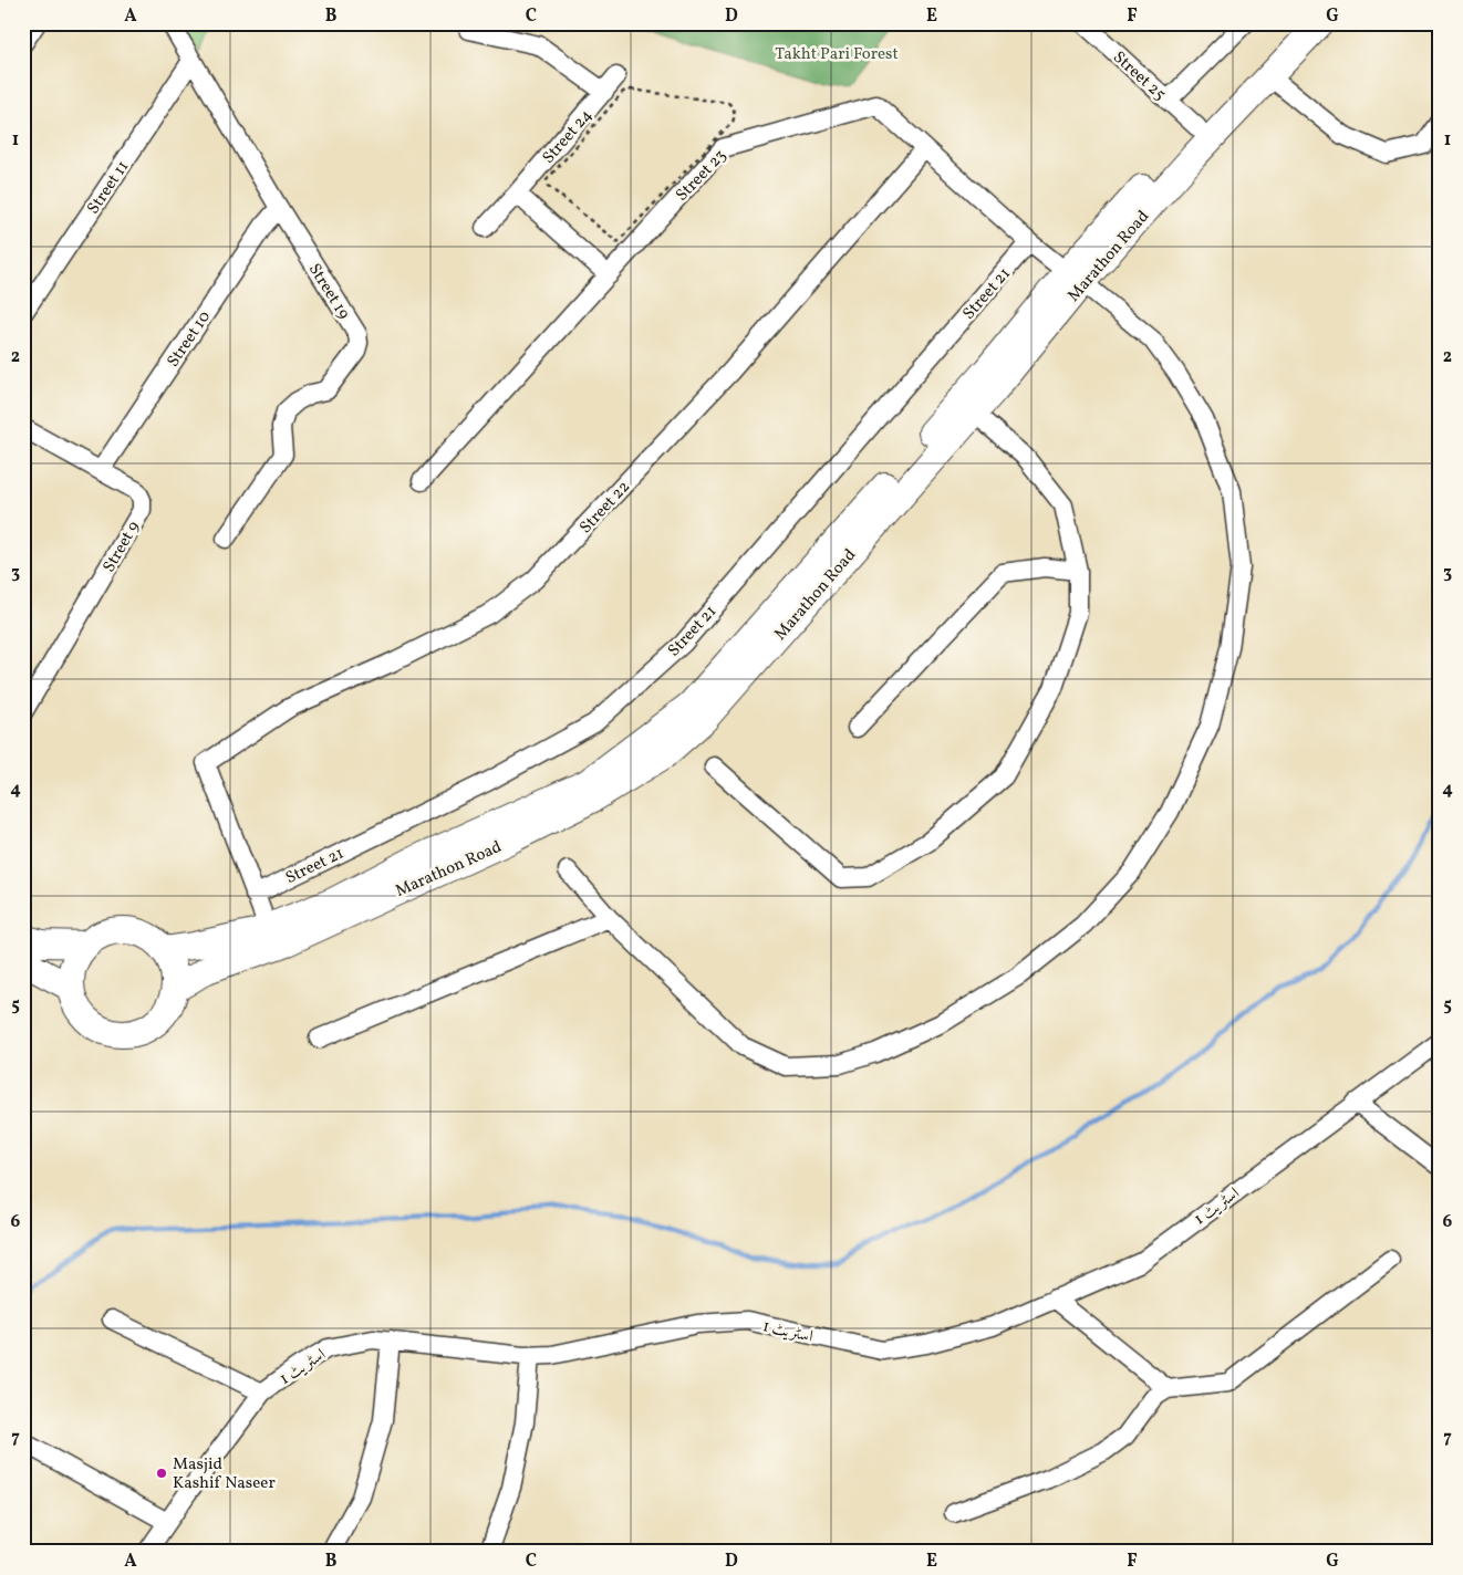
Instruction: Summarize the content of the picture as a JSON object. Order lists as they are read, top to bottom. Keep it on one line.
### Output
{"streets":{"main road":["Marathon Road"],"street":["Street 25","Street 24","Street 23","Street 11","Street 19","Street 21","Street 10","Street 22","Street 9","اسٹریٹ 1"]},"crossings":[["Street 25","Marathon Road"],["Street 23","Marathon Road"],["Street 23","Street 21"],["Street 23","Street 22"],["Street 11","Street 19"],["Street 19","Street 10"],["Street 21","Street 22"],["Street 10","Street 9"]],"parks":["Takht Pari Forest"],"places":["Masjid Kashif Naseer"],"grid":{"columns":["A","B","C","D","E","F","G"],"rows":["1","2","3","4","5","6","7"]}}
